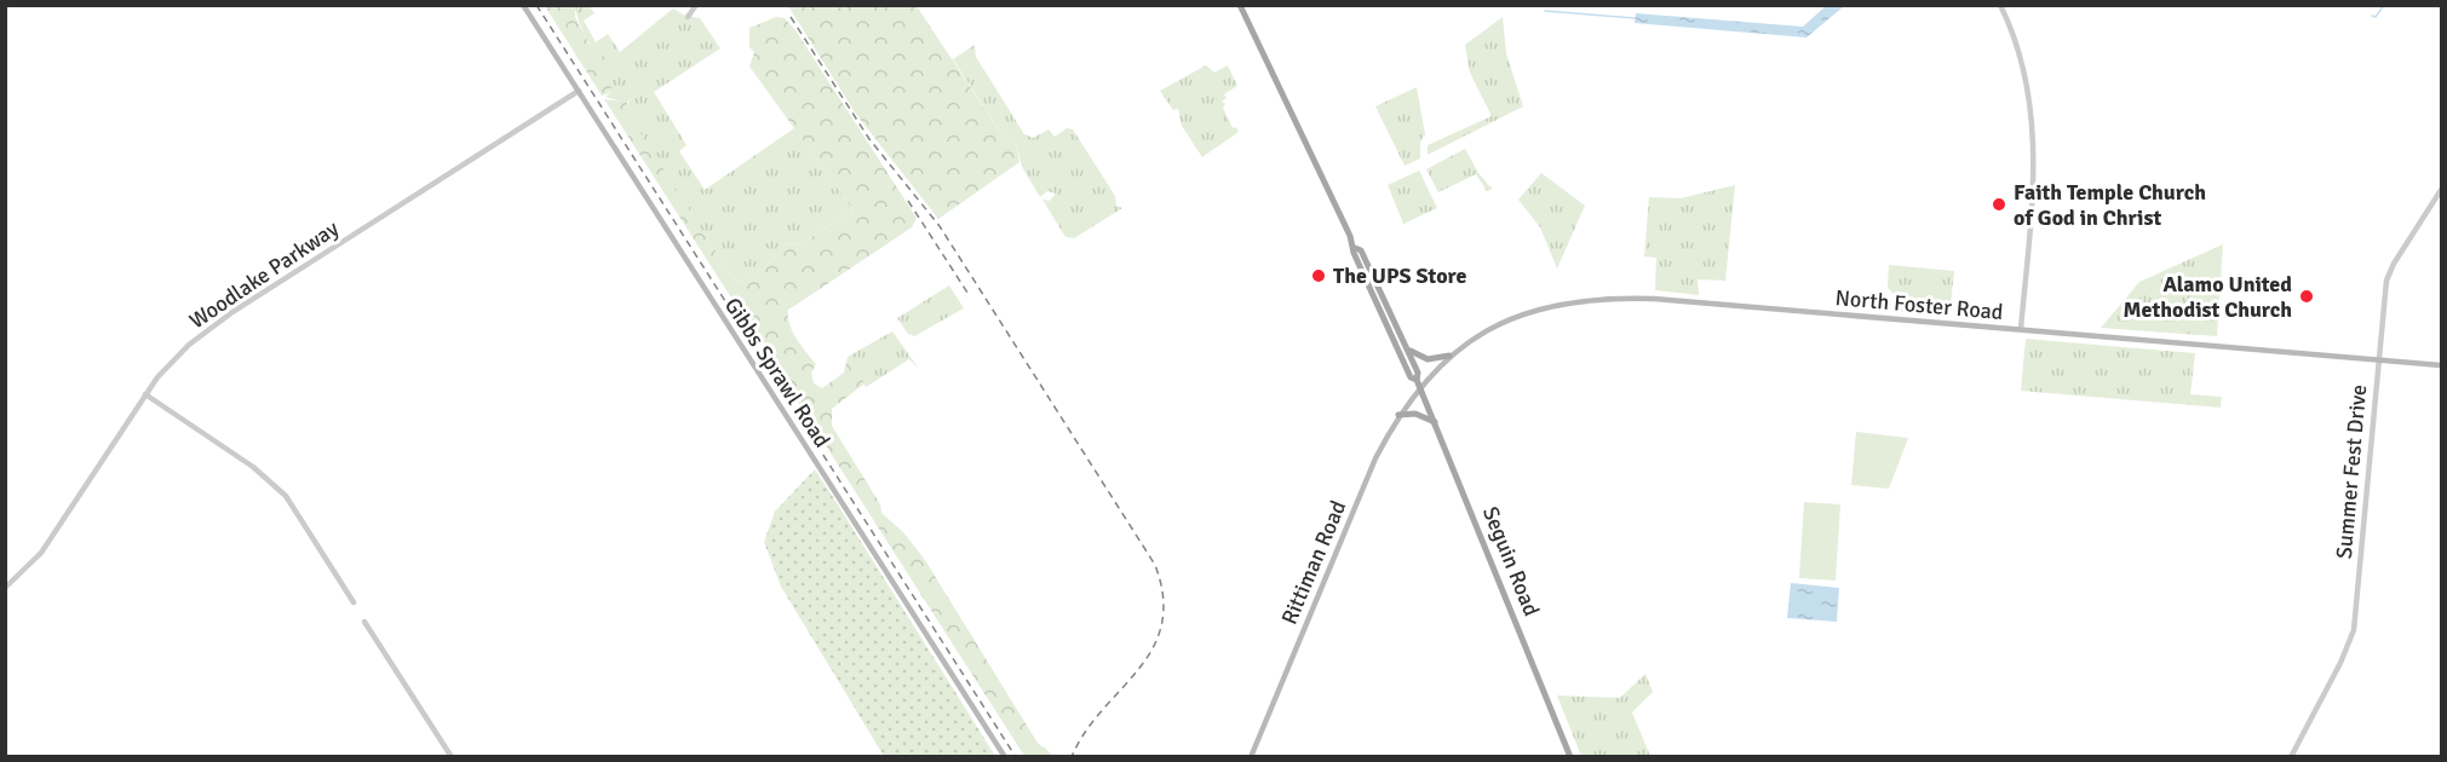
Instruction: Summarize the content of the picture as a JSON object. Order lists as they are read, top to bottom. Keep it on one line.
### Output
{"streets":{"main road":["North Foster Road","Gibbs Sprawl Road","Seguin Road","Rittiman Road"],"street":["Woodlake Parkway","Summer Fest Drive"]},"crossings":[["Woodlake Parkway","Gibbs Sprawl Road"],["North Foster Road","Summer Fest Drive"],["North Foster Road","Seguin Road"],["North Foster Road","Rittiman Road"],["Seguin Road","Rittiman Road"]],"places":["Faith Temple Church of God in Christ","The UPS Store","Alamo United Methodist Church"]}
